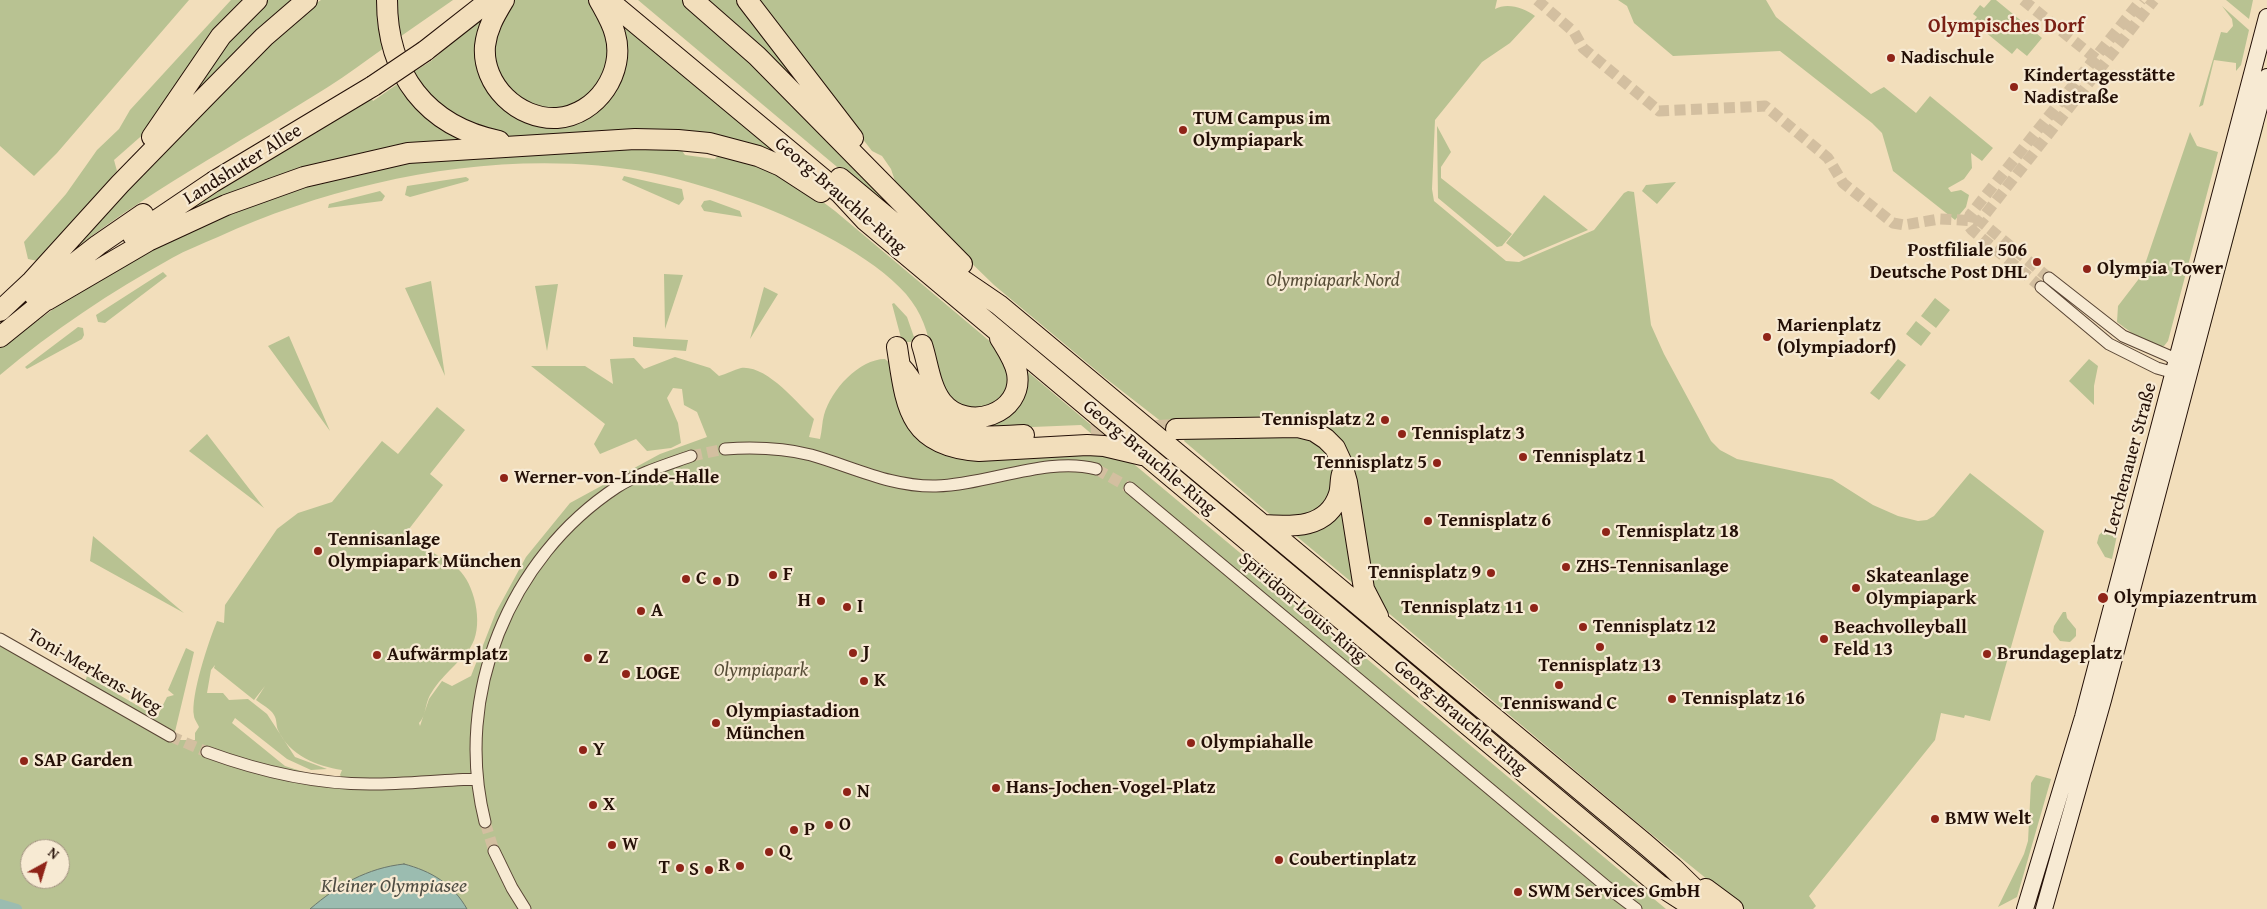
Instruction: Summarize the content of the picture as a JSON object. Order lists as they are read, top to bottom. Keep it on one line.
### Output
{"streets":{"highway":["Landshuter Allee","Georg-Brauchle-Ring"],"main road":["Lerchenauer Straße"],"street":["Spiridon-Louis-Ring","Toni-Merkens-Weg"]},"districts":["Olympisches Dorf"],"water":["Kleiner Olympiasee"],"parks":["Olympiapark Nord","Olympiapark"],"places":["Nadischule","Kindertagesstätte Nadistraße","TUM Campus im Olympiapark","Postfiliale 506 Deutsche Post DHL","Olympia Tower","Marienplatz (Olympiadorf)","Tennisplatz 2","Tennisplatz 3","Tennisplatz 1","Tennisplatz 5","Werner-von-Linde-Halle","Tennisplatz 6","Tennisplatz 18","Tennisanlage Olympiapark München","ZHS-Tennisanlage","Tennisplatz 9","F","C","D","Skateanlage Olympiapark","Olympiazentrum","H","I","Tennisplatz 11","A","Tennisplatz 12","Beachvolleyball Feld 13","Tennisplatz 13","J","Brundageplatz","Aufwärmplatz","Z","LOGE","K","Tenniswand C","Tennisplatz 16","Olympiastadion München","Olympiahalle","Y","SAP Garden","Hans-Jochen-Vogel-Platz","N","X","BMW Welt","O","P","W","Q","Coubertinplatz","R","T","S","SWM Services GmbH"],"north":"top right"}
